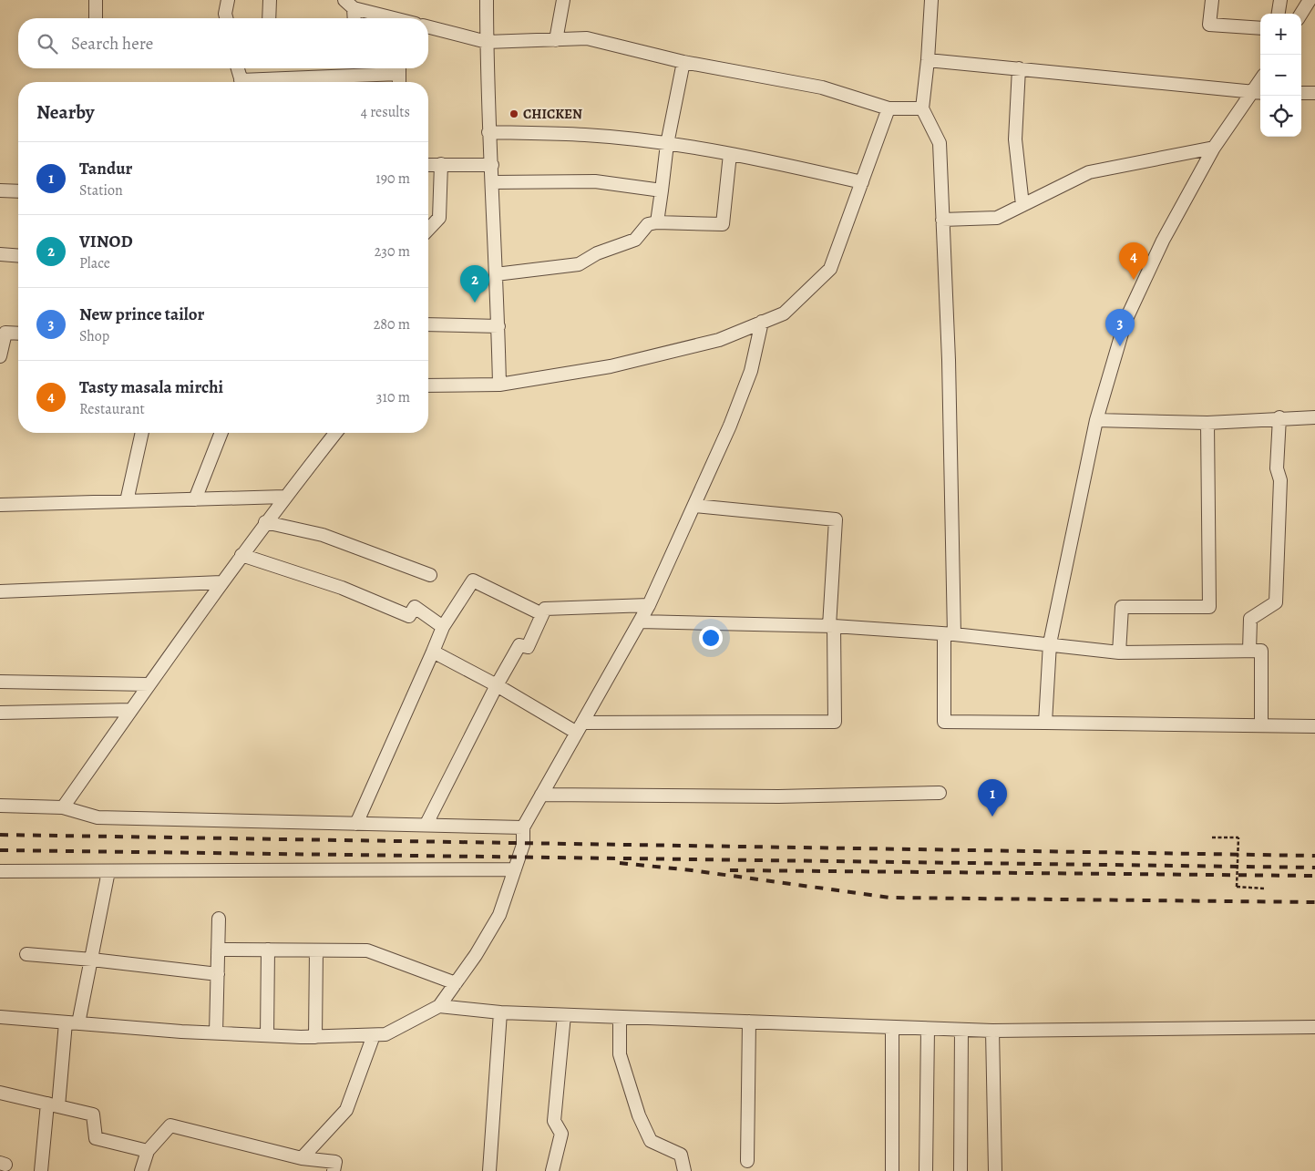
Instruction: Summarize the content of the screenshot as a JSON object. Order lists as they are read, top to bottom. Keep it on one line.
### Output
{"places":["CHICKEN"],"page":{"map_buttons":["+","−"],"search":"Search here","heading":["Nearby","4 results"],"list":[{"mark":"1","name":"Tandur","note":"Station","value":"190 m"},{"mark":"2","name":"VINOD","note":"Place","value":"230 m"},{"mark":"3","name":"New prince tailor","note":"Shop","value":"280 m"},{"mark":"4","name":"Tasty masala mirchi","note":"Restaurant","value":"310 m"}],"pins":["4","2","3","1"]}}
